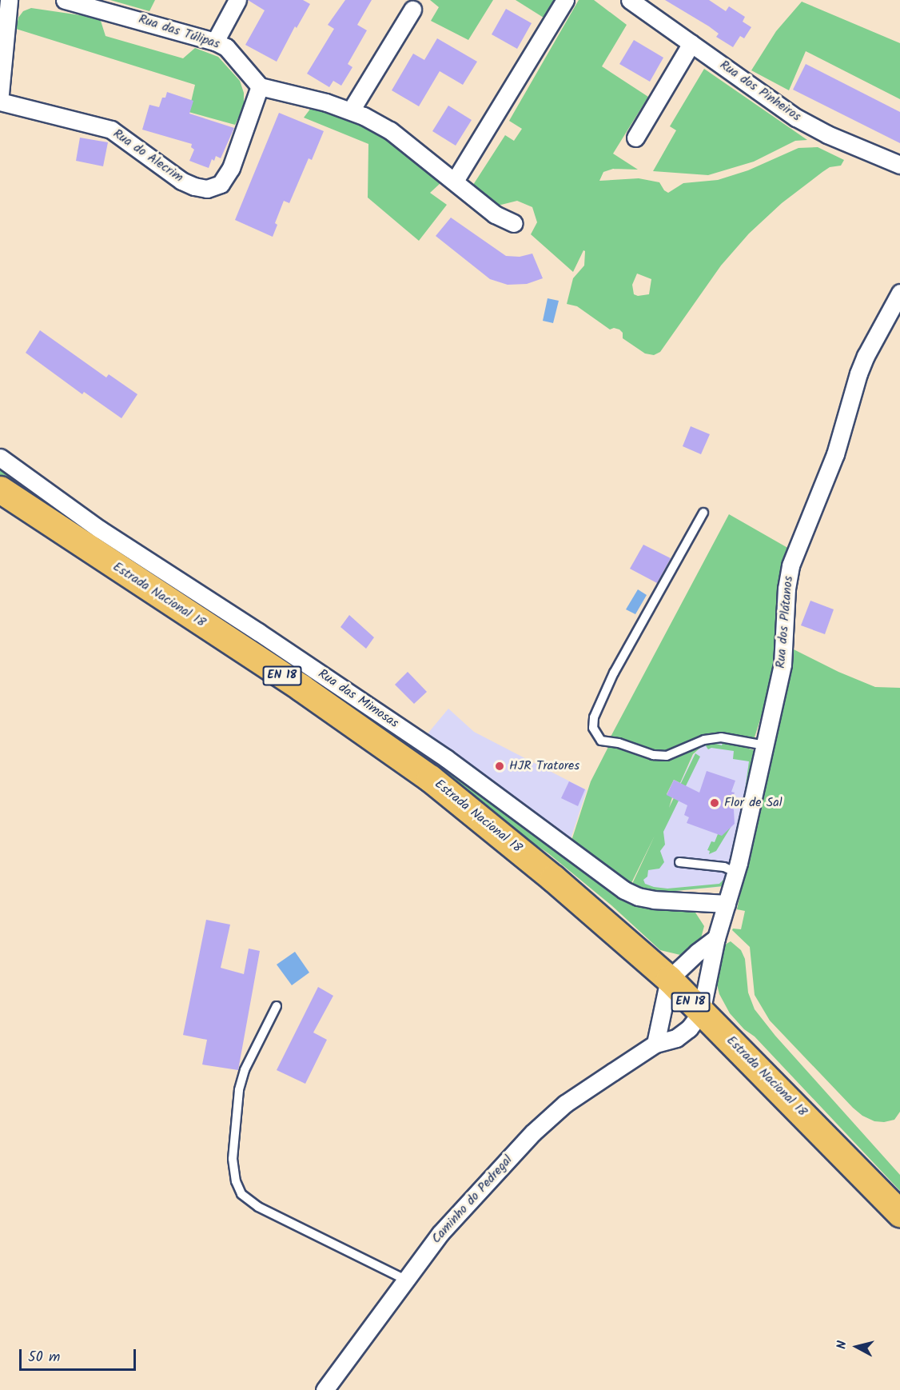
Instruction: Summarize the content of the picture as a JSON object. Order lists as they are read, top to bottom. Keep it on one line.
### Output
{"streets":{"main road":["Estrada Nacional 18","EN 18"],"street":["Rua das Túlipas","Rua dos Pinheiros","Rua do Alecrim","Rua dos Plátanos","Rua das Mimosas","Caminho do Pedregal"]},"crossings":[["Rua das Túlipas","Rua do Alecrim"],["Estrada Nacional 18","Rua dos Plátanos"],["Estrada Nacional 18","Caminho do Pedregal"],["Rua dos Plátanos","Rua das Mimosas"],["Rua dos Plátanos","Caminho do Pedregal"]],"places":["HJR Tratores","Flor de Sal"],"scale_bar":"50 m","north":"left"}
